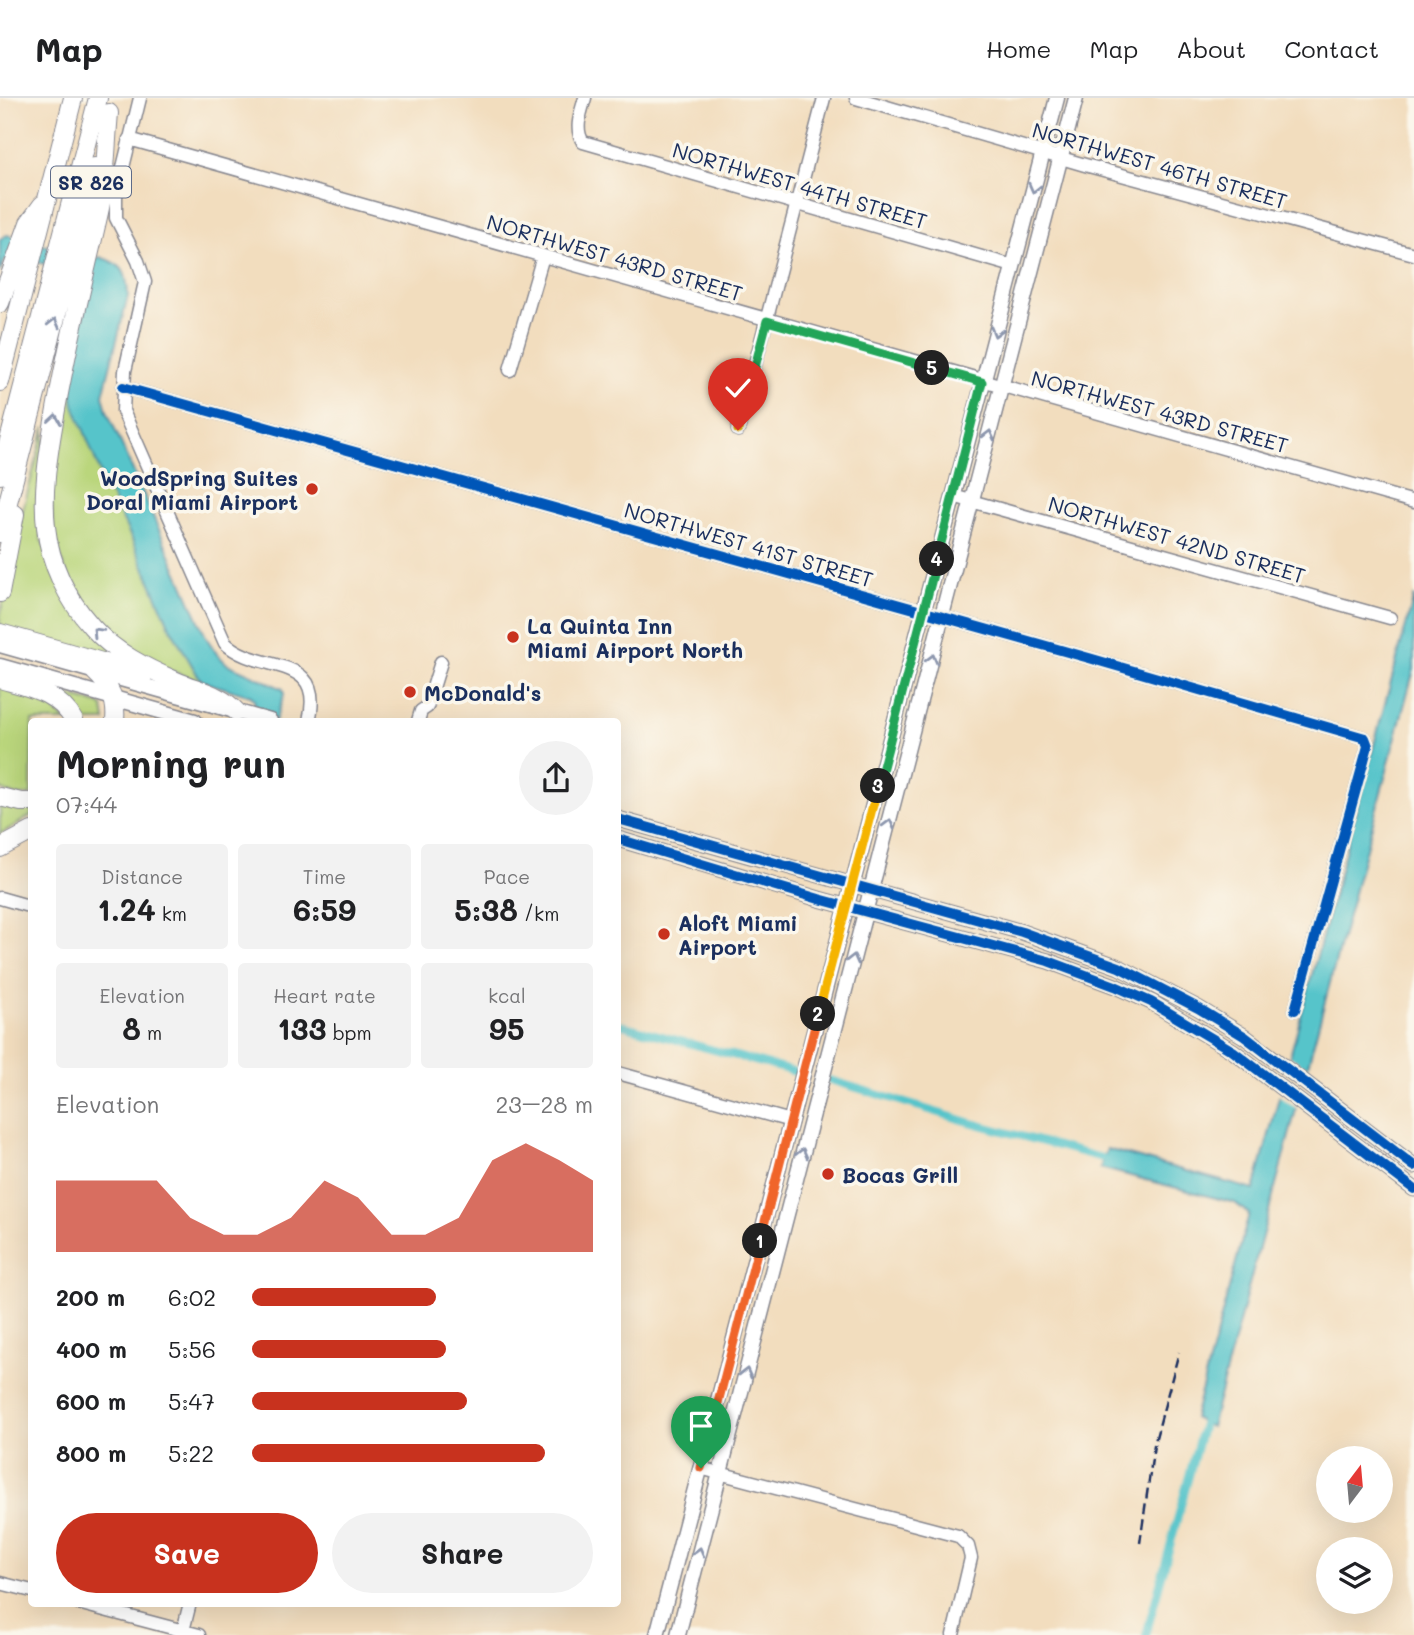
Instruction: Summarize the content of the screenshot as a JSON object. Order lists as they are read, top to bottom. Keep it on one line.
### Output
{"streets":{"highway":["SR 826"],"street":["NORTHWEST 46TH STREET","NORTHWEST 44TH STREET","NORTHWEST 43RD STREET","NORTHWEST 42ND STREET","NORTHWEST 41ST STREET"]},"places":["WoodSpring Suites Doral Miami Airport","La Quinta Inn Miami Airport North","McDonald's","Aloft Miami Airport","Bocas Grill"],"north":"top","page":{"header":"Map","nav":["Home","Map","About","Contact"],"pins":["5","4","3","2","1"],"heading":["Morning run","07:44"],"stats":[["Distance","1.24 km"],["Time","6:59"],["Pace","5:38 /km"],["Elevation","8 m"],["Heart rate","133 bpm"],["kcal","95"]],"chart":["Elevation","23–28 m"],"list":[{"name":"200 m","note":"6:02"},{"name":"400 m","note":"5:56"},{"name":"600 m","note":"5:47"},{"name":"800 m","note":"5:22"}],"buttons":["Save","Share"]}}
